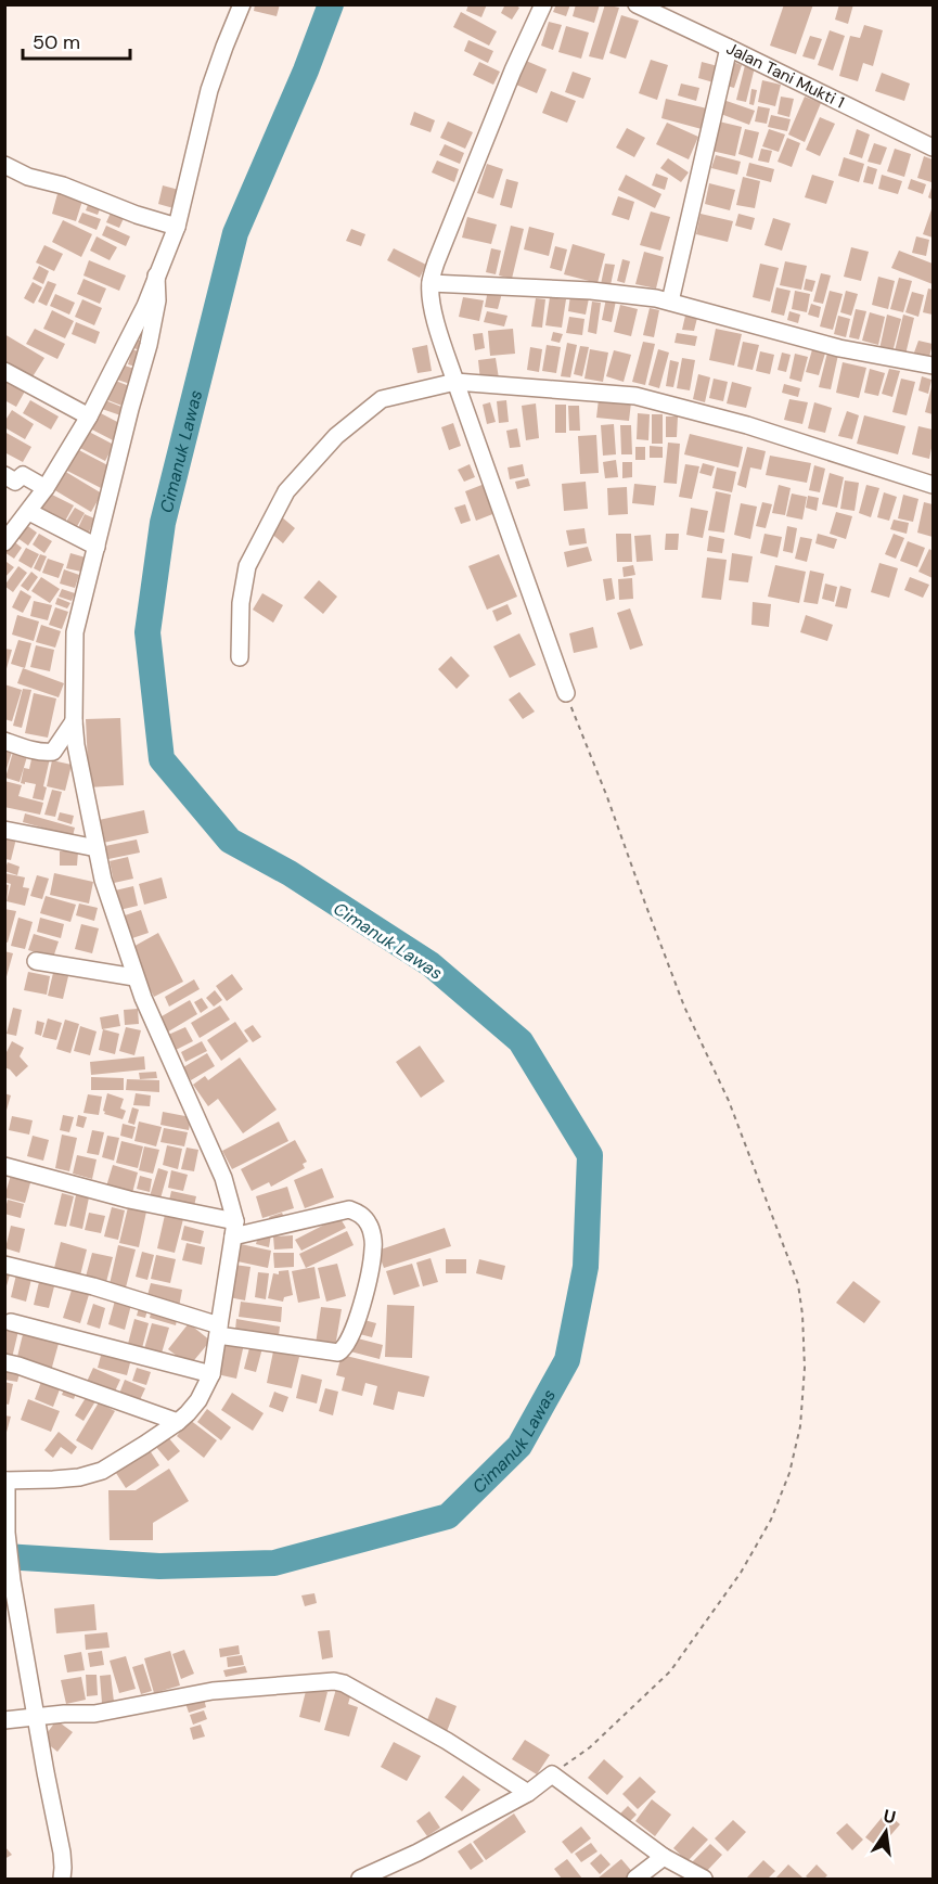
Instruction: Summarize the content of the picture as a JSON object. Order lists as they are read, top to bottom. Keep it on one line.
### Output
{"streets":{"street":["Jalan Tani Mukti 1"]},"water":["Cimanuk Lawas"],"scale_bar":"50 m","north":"top"}
